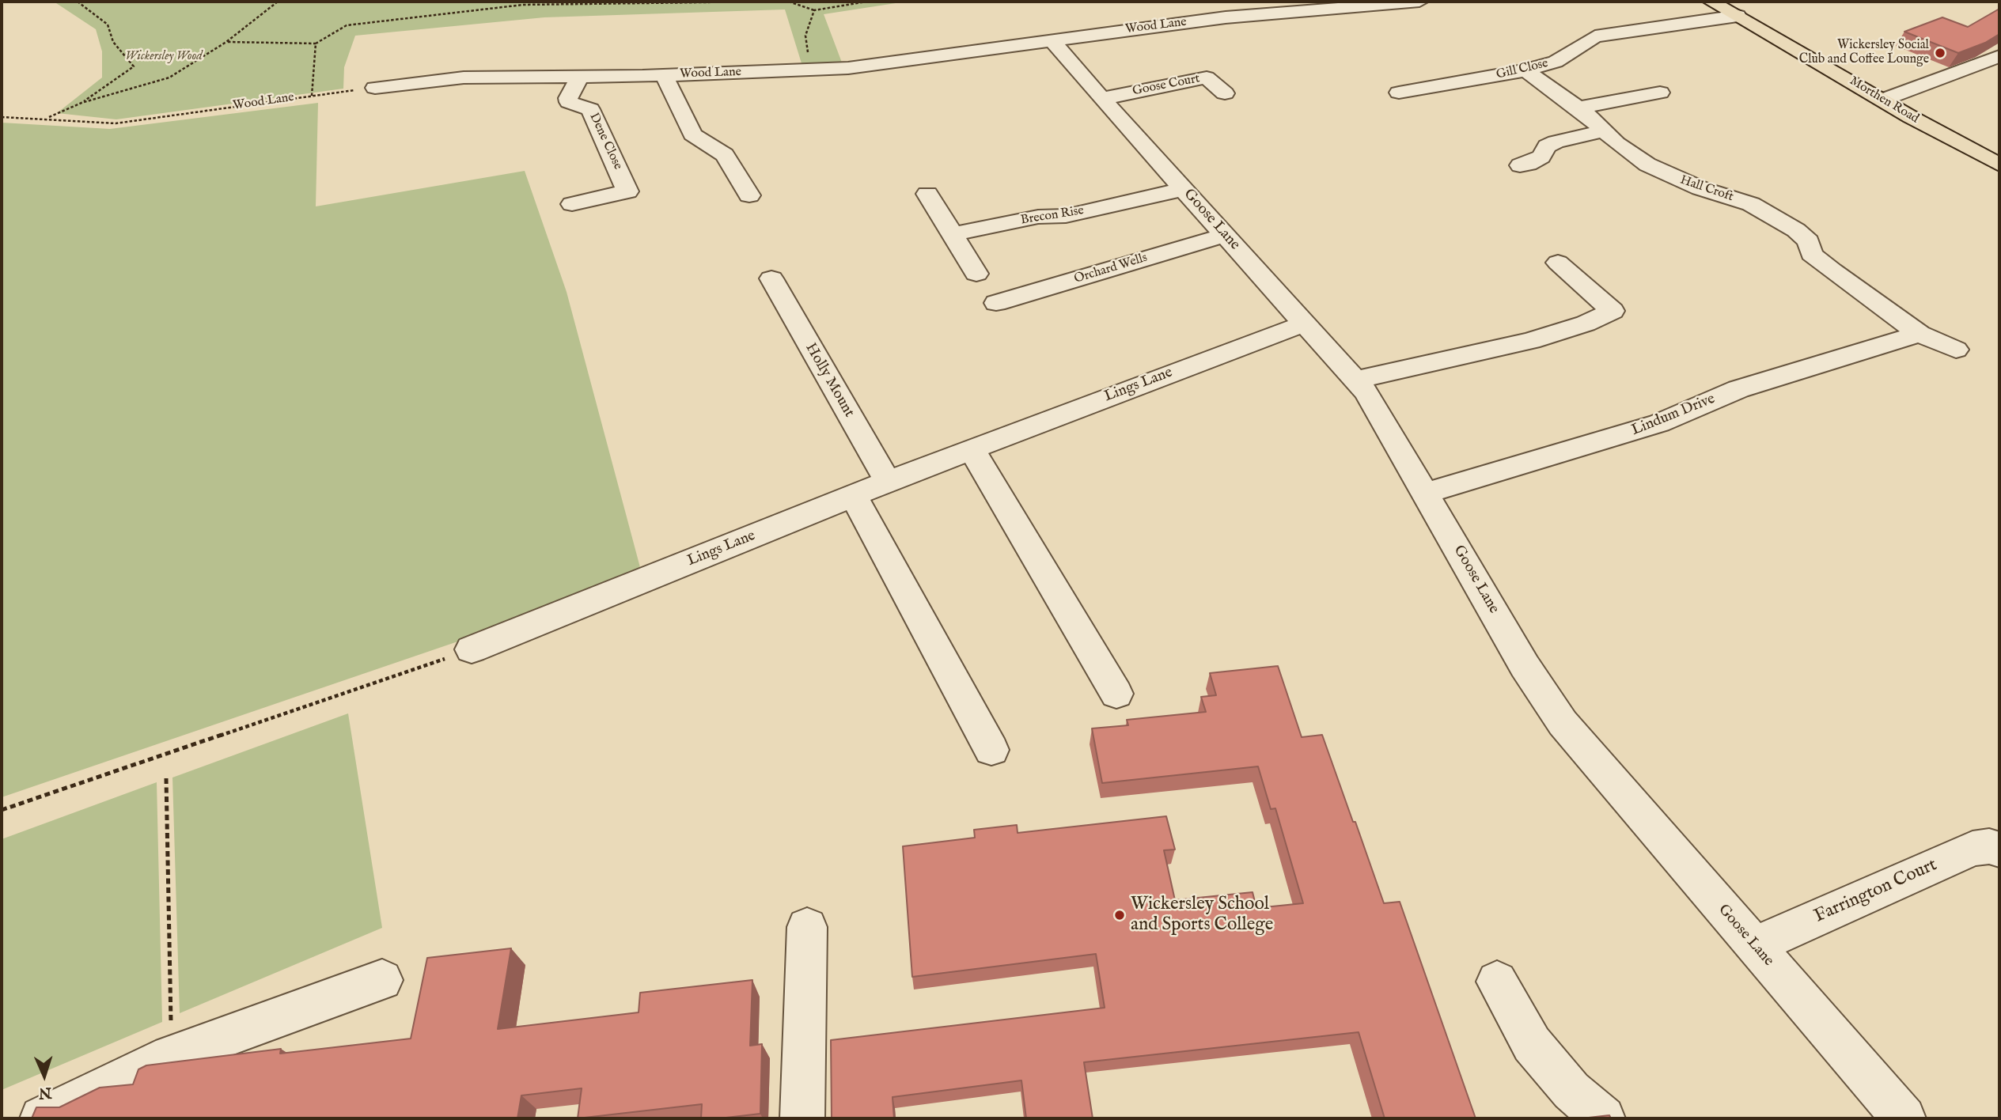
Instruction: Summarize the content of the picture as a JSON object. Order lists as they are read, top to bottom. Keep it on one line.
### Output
{"streets":{"main road":["Morthen Road"],"street":["Wood Lane","Gill Close","Goose Court","Dene Close","Hall Croft","Brecon Rise","Goose Lane","Orchard Wells","Holly Mount","Lings Lane","Lindum Drive","Farrington Court"]},"crossings":[["Wood Lane","Dene Close"],["Wood Lane","Goose Lane"],["Gill Close","Morthen Road"],["Gill Close","Hall Croft"],["Goose Court","Goose Lane"],["Hall Croft","Lindum Drive"],["Brecon Rise","Goose Lane"],["Goose Lane","Orchard Wells"],["Goose Lane","Lings Lane"],["Goose Lane","Lindum Drive"],["Goose Lane","Farrington Court"],["Holly Mount","Lings Lane"]],"parks":["Wickersley Wood"],"places":["Wickersley Social Club and Coffee Lounge","Wickersley School and Sports College"],"north":"bottom"}
